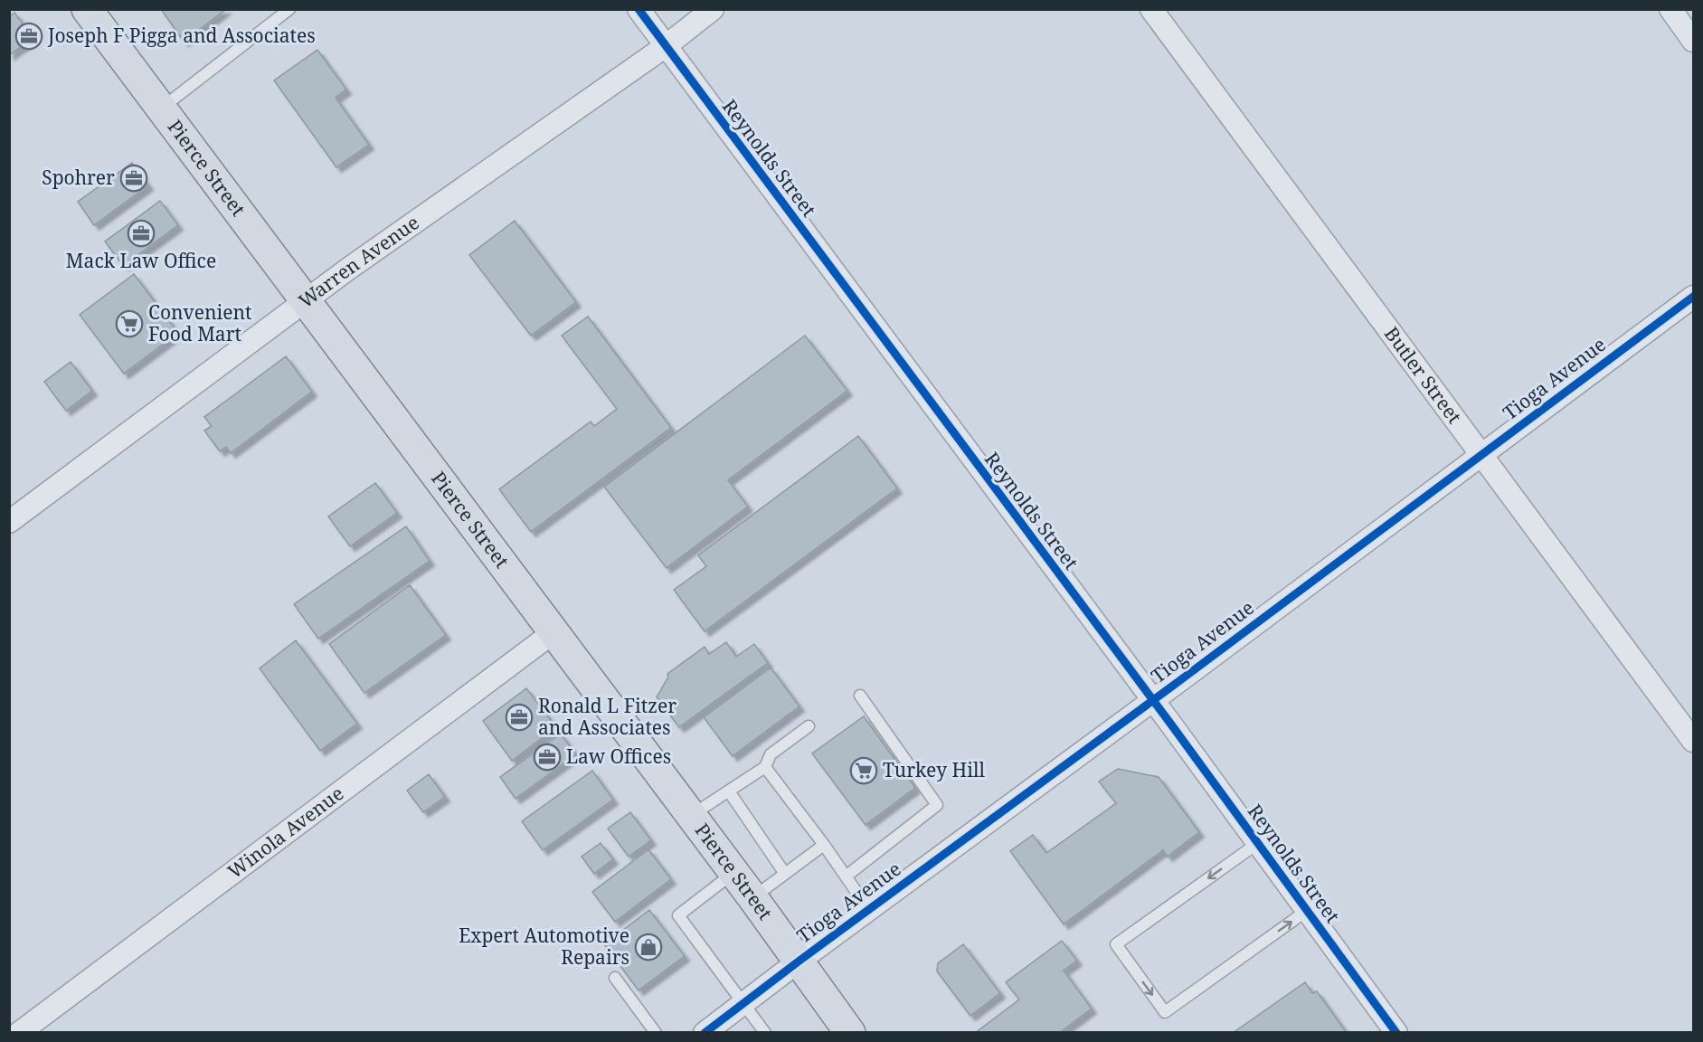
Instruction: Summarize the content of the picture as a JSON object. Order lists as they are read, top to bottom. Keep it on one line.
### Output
{"streets":{"main road":["Pierce Street"],"street":["Reynolds Street","Warren Avenue","Butler Street","Tioga Avenue","Winola Avenue"]},"crossings":[["Reynolds Street","Warren Avenue"],["Reynolds Street","Tioga Avenue"],["Pierce Street","Warren Avenue"],["Pierce Street","Tioga Avenue"],["Pierce Street","Winola Avenue"],["Butler Street","Tioga Avenue"]],"places":{"office":["Joseph F Pigga and Associates","Spohrer","Mack Law Office","Ronald L Fitzer and Associates","Law Offices"],"supermarket":["Convenient Food Mart","Turkey Hill"],"shop":["Expert Automotive Repairs"]}}
